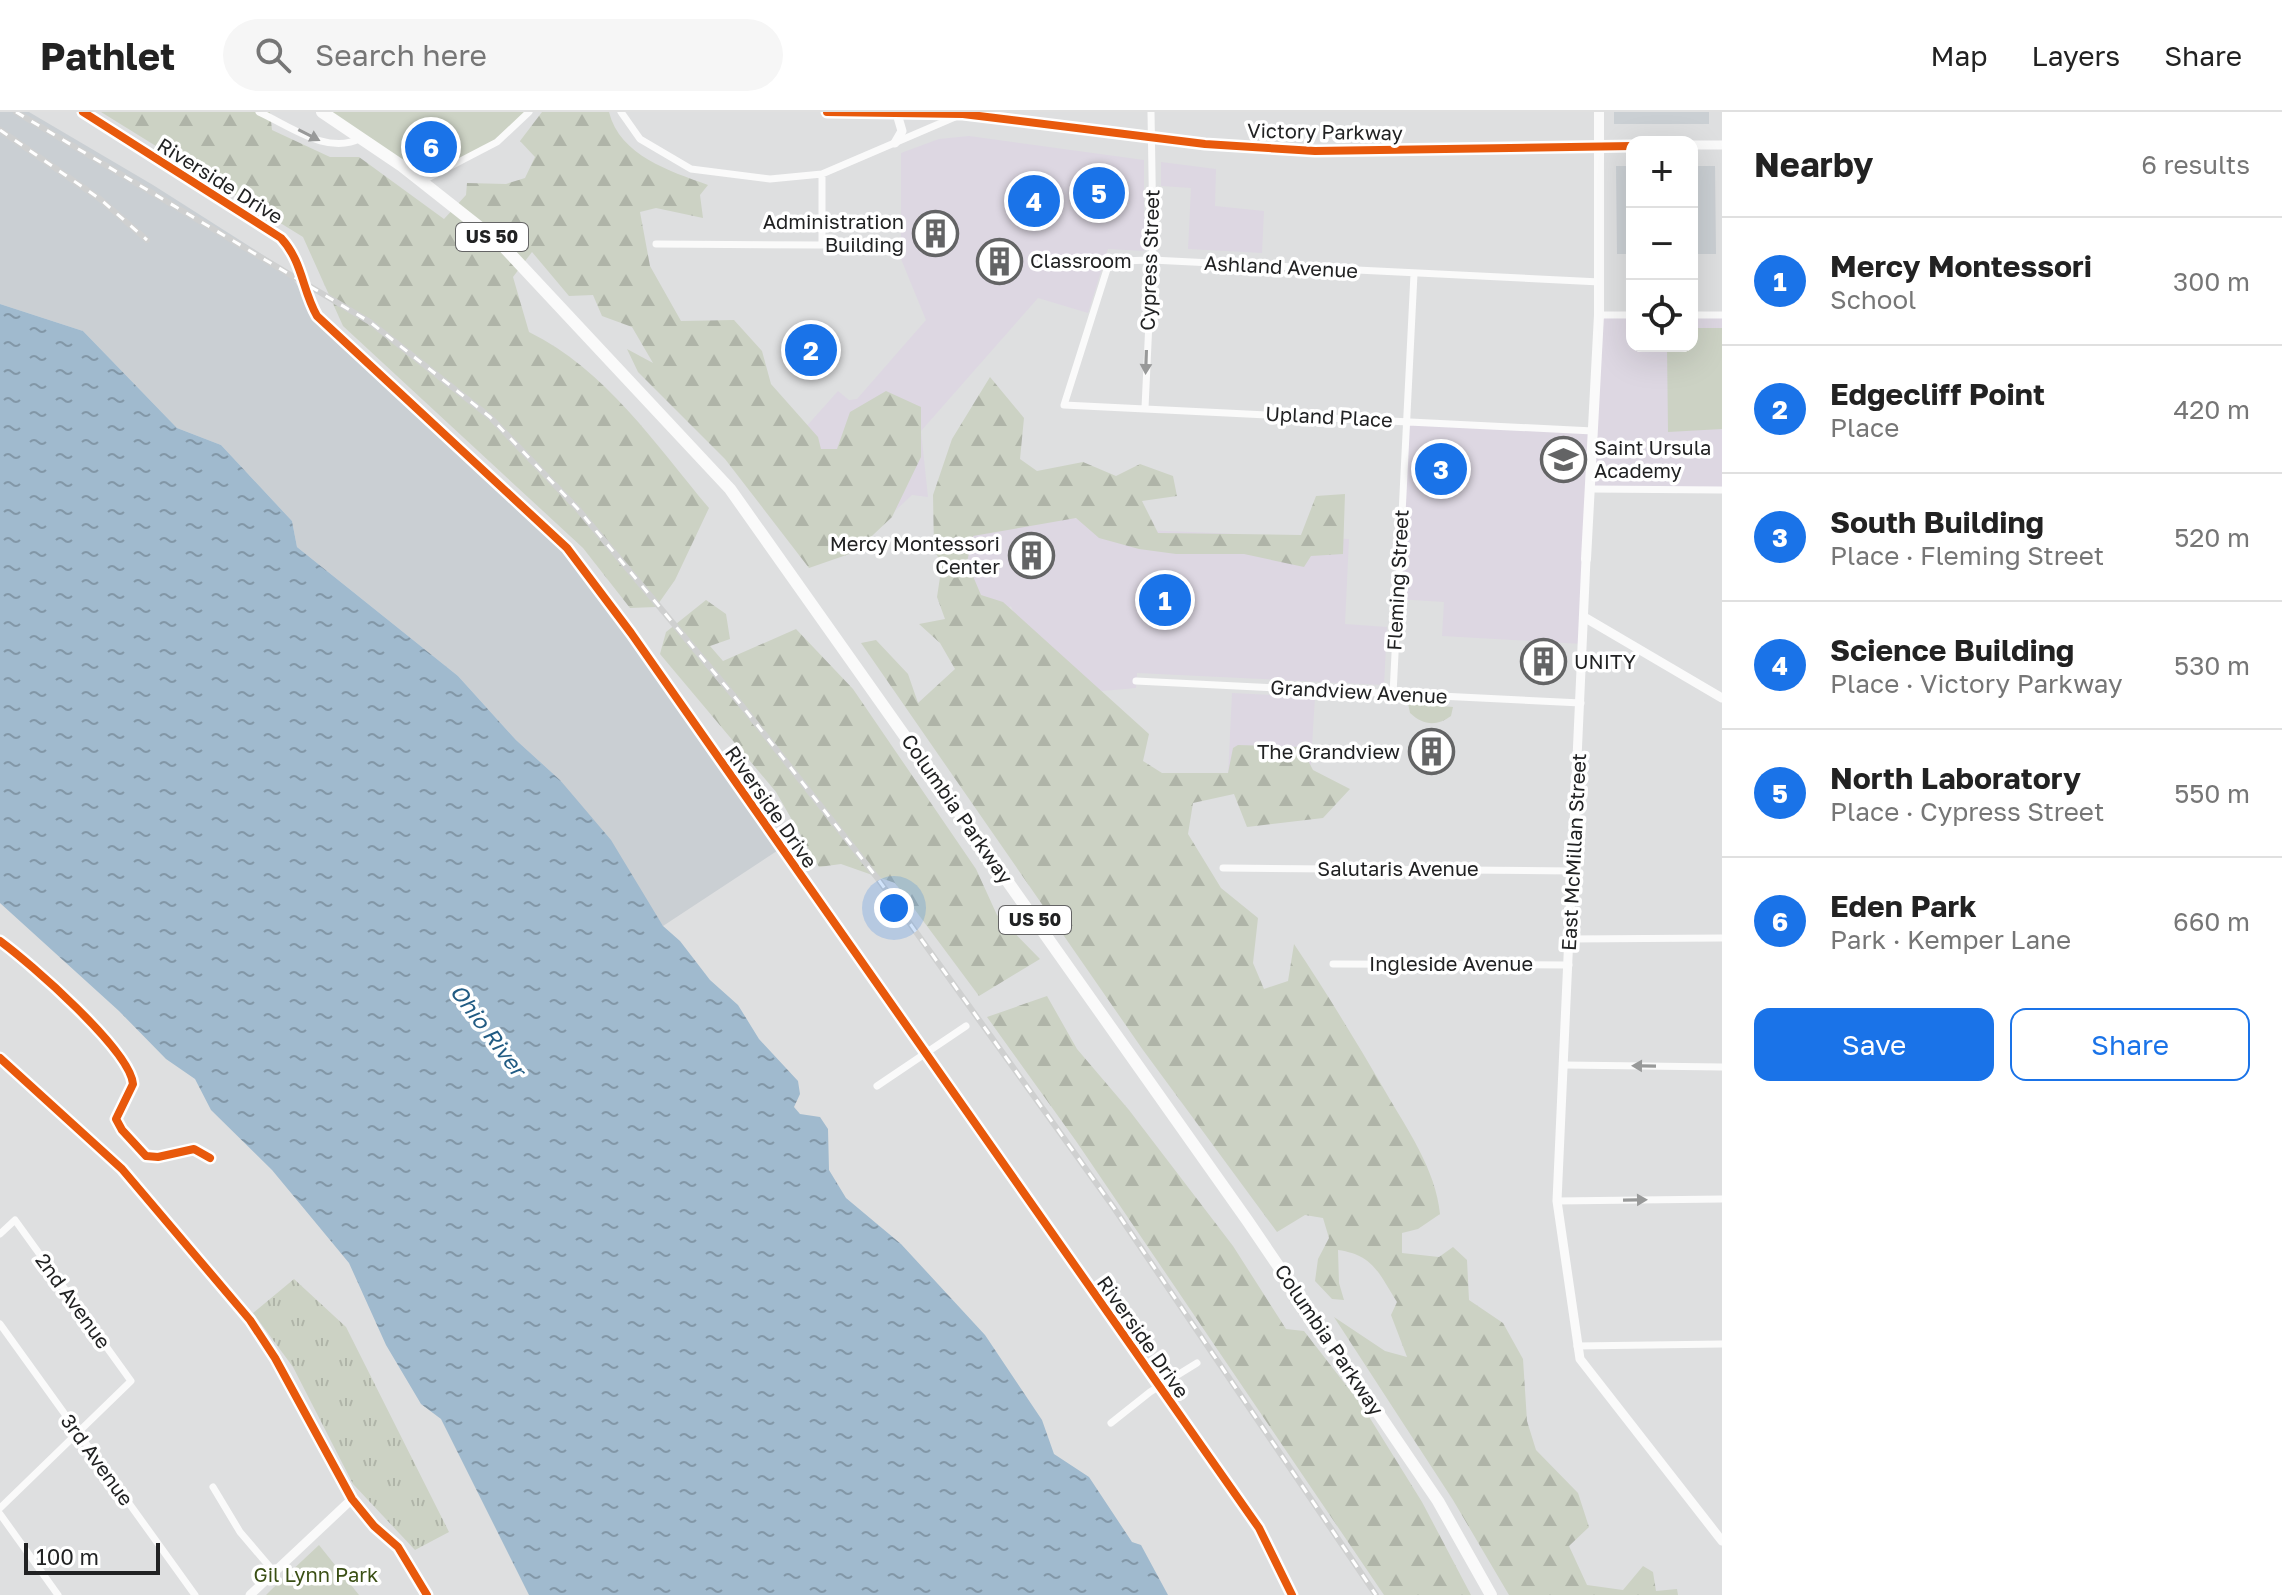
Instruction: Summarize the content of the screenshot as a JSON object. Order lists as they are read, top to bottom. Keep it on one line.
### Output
{"streets":{"highway":["US 50","Columbia Parkway"],"main road":["Riverside Drive","East McMillan Street"],"street":["Victory Parkway","Cypress Street","Ashland Avenue","Upland Place","Fleming Street","Grandview Avenue","Salutaris Avenue","Ingleside Avenue","2nd Avenue","3rd Avenue"]},"crossings":[["Victory Parkway","Cypress Street"],["Victory Parkway","East McMillan Street"],["Cypress Street","Ashland Avenue"],["Cypress Street","Upland Place"],["Ashland Avenue","Upland Place"],["Ashland Avenue","Fleming Street"],["Ashland Avenue","East McMillan Street"],["Upland Place","Fleming Street"],["Upland Place","East McMillan Street"],["Fleming Street","Grandview Avenue"],["Grandview Avenue","East McMillan Street"],["East McMillan Street","Salutaris Avenue"],["East McMillan Street","Ingleside Avenue"],["2nd Avenue","3rd Avenue"]],"one_way":["Cypress Street"],"water":["Ohio River"],"parks":["Gil Lynn Park"],"places":{"building":["Administration Building","Classroom","Mercy Montessori Center","UNITY","The Grandview"],"school or university":["Saint Ursula Academy"]},"scale_bar":"100 m","page":{"header":"Pathlet","search":"Search here","nav":["Map","Layers","Share"],"heading":["Nearby","6 results"],"pins":["6","5","4","2","3","1"],"map_buttons":["+","−"],"list":[{"mark":"1","name":"Mercy Montessori","note":"School","value":"300 m"},{"mark":"2","name":"Edgecliff Point","note":"Place","value":"420 m"},{"mark":"3","name":"South Building","note":"Place · Fleming Street","value":"520 m"},{"mark":"4","name":"Science Building","note":"Place · Victory Parkway","value":"530 m"},{"mark":"5","name":"North Laboratory","note":"Place · Cypress Street","value":"550 m"},{"mark":"6","name":"Eden Park","note":"Park · Kemper Lane","value":"660 m"}],"buttons":["Save","Share"],"scale":"100 m"}}
